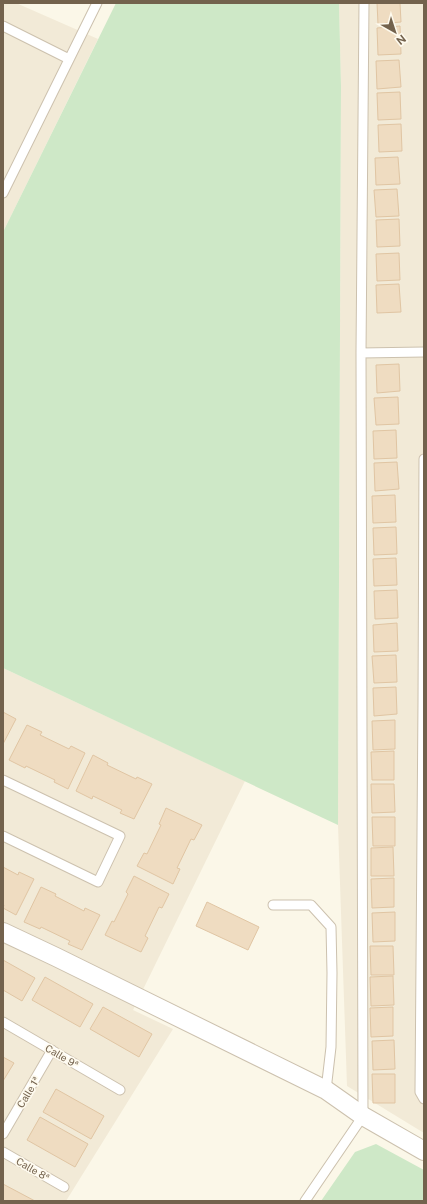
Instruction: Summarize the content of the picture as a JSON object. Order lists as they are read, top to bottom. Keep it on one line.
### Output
{"streets":{"lane":["Calle 9ª","Calle 1ª","Calle 8ª"]},"crossings":[["Calle 9ª","Calle 1ª"]],"north":"bottom right"}
